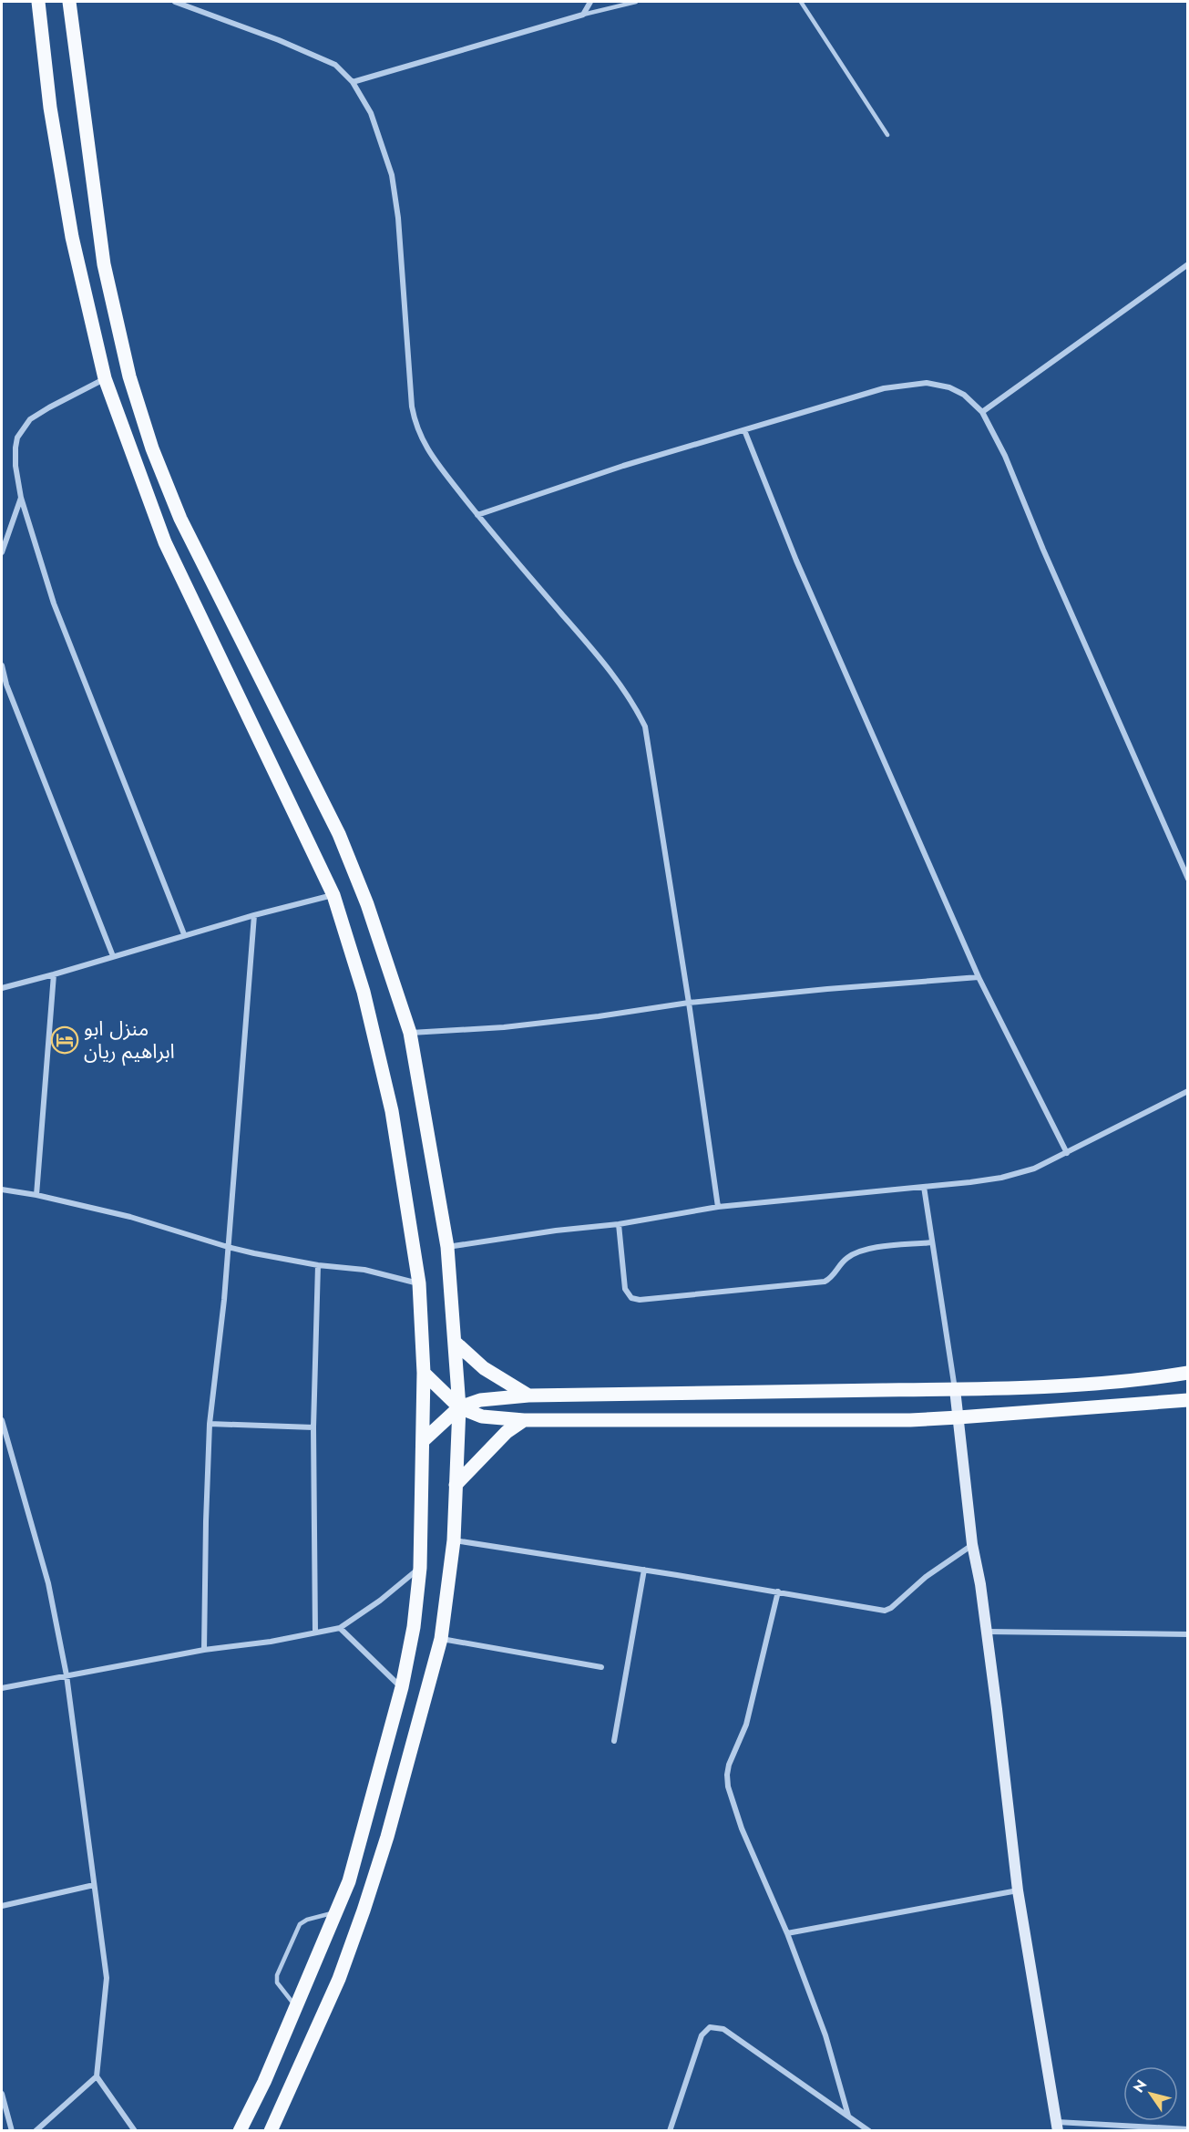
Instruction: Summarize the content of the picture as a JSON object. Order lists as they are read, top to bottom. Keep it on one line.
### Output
{"places":{"hotel":["منزل ابو ابراهيم ريان"]},"north":"top left"}
